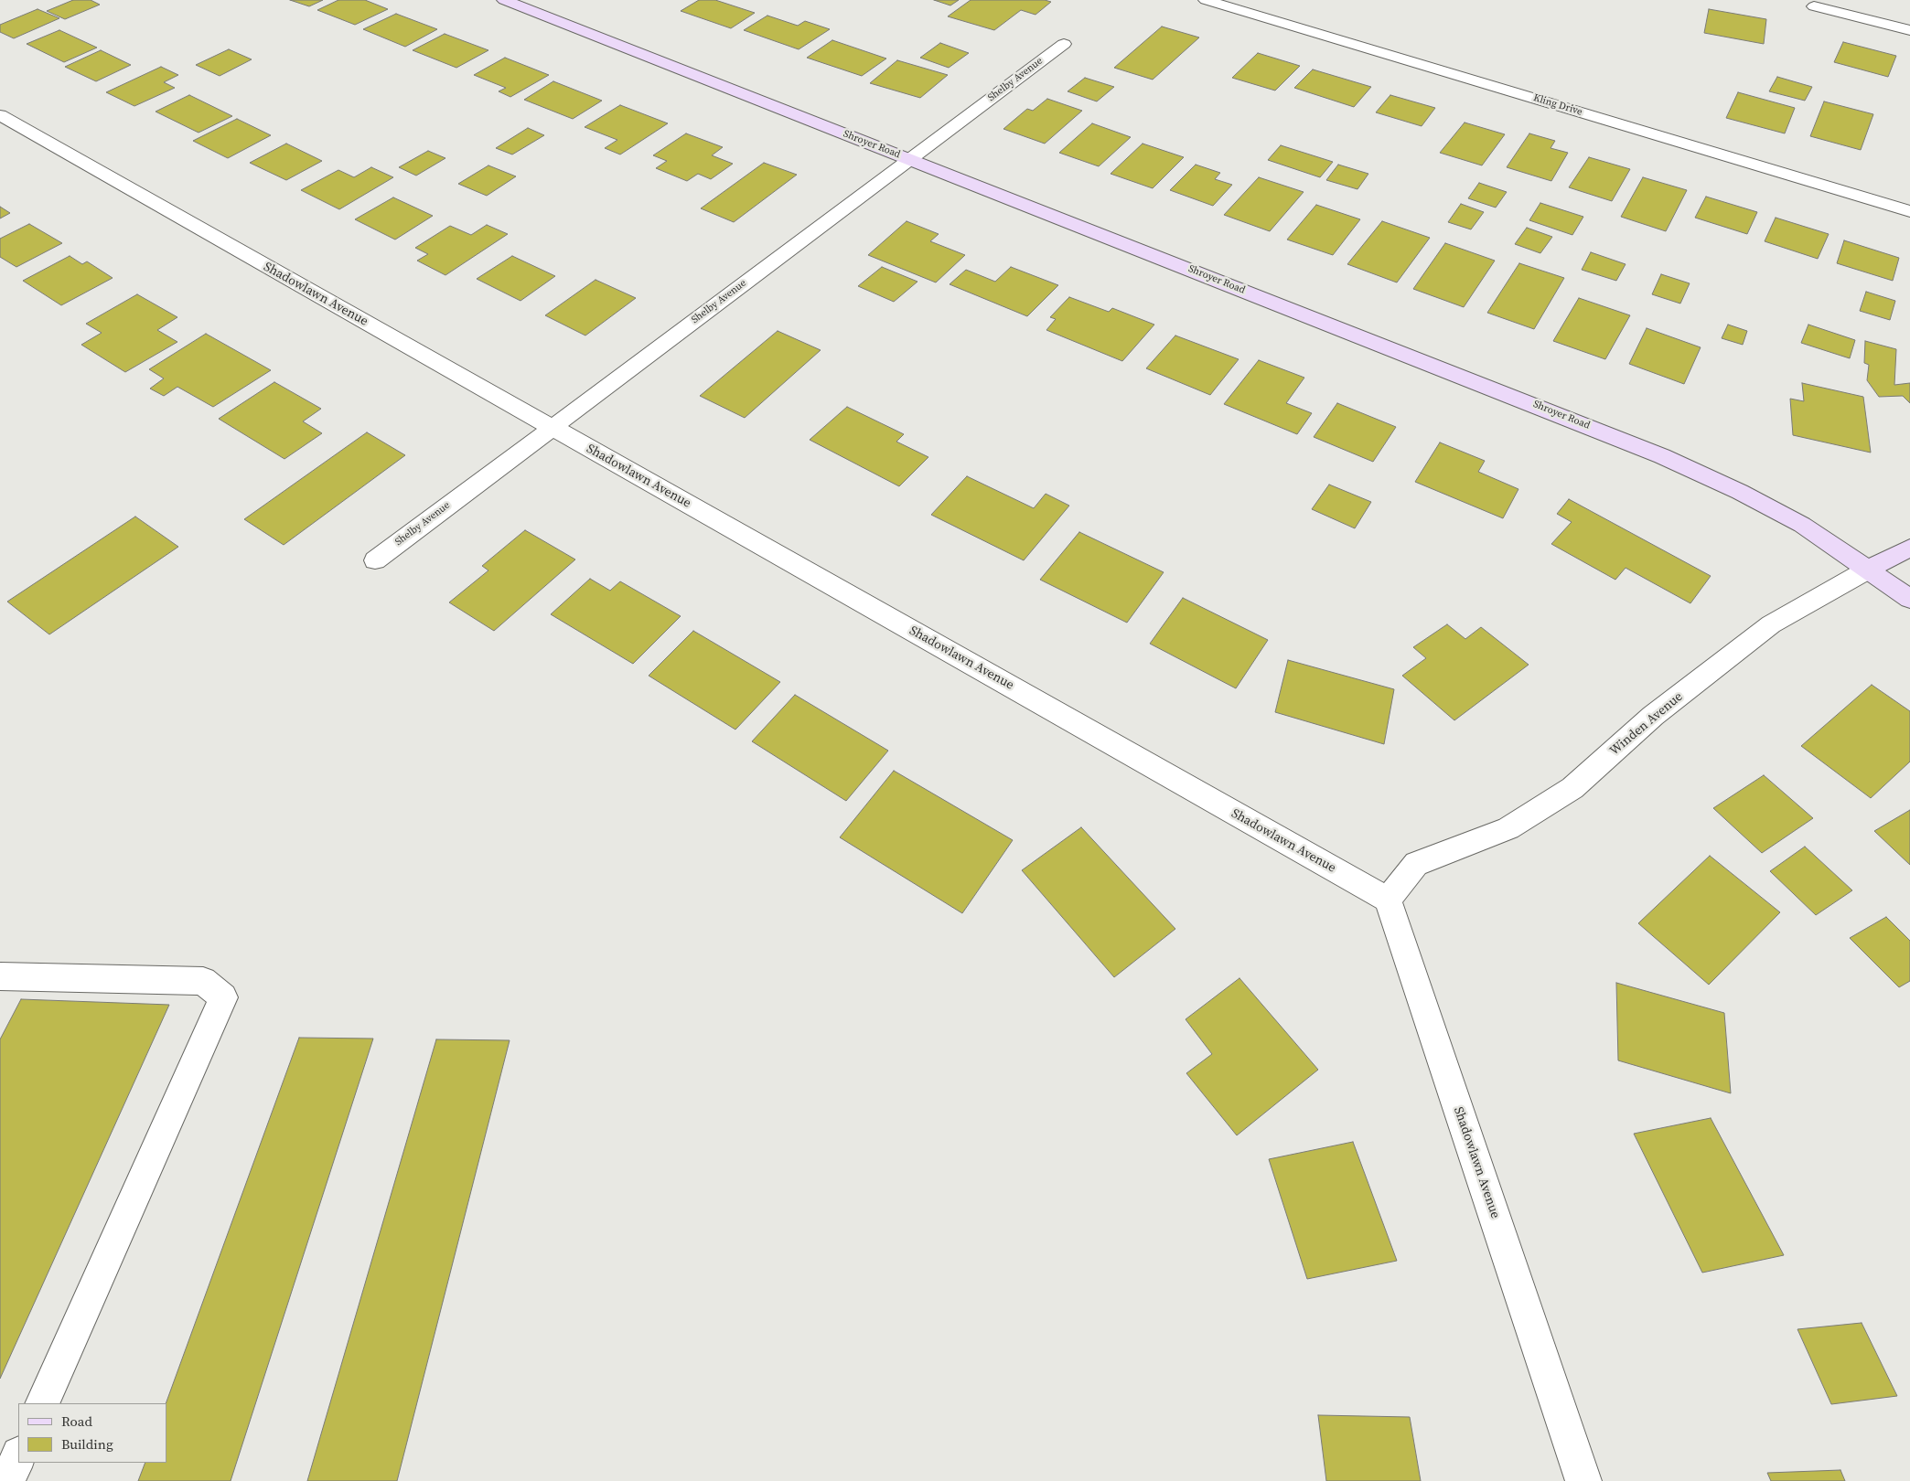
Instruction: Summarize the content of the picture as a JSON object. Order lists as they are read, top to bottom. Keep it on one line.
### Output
{"streets":{"main road":["Shroyer Road","Winden Avenue"],"street":["Shelby Avenue","Kling Drive","Shadowlawn Avenue"]},"crossings":[["Shelby Avenue","Shroyer Road"],["Shelby Avenue","Shadowlawn Avenue"],["Shroyer Road","Winden Avenue"],["Shadowlawn Avenue","Winden Avenue"]],"legend":["Road","Building"]}
